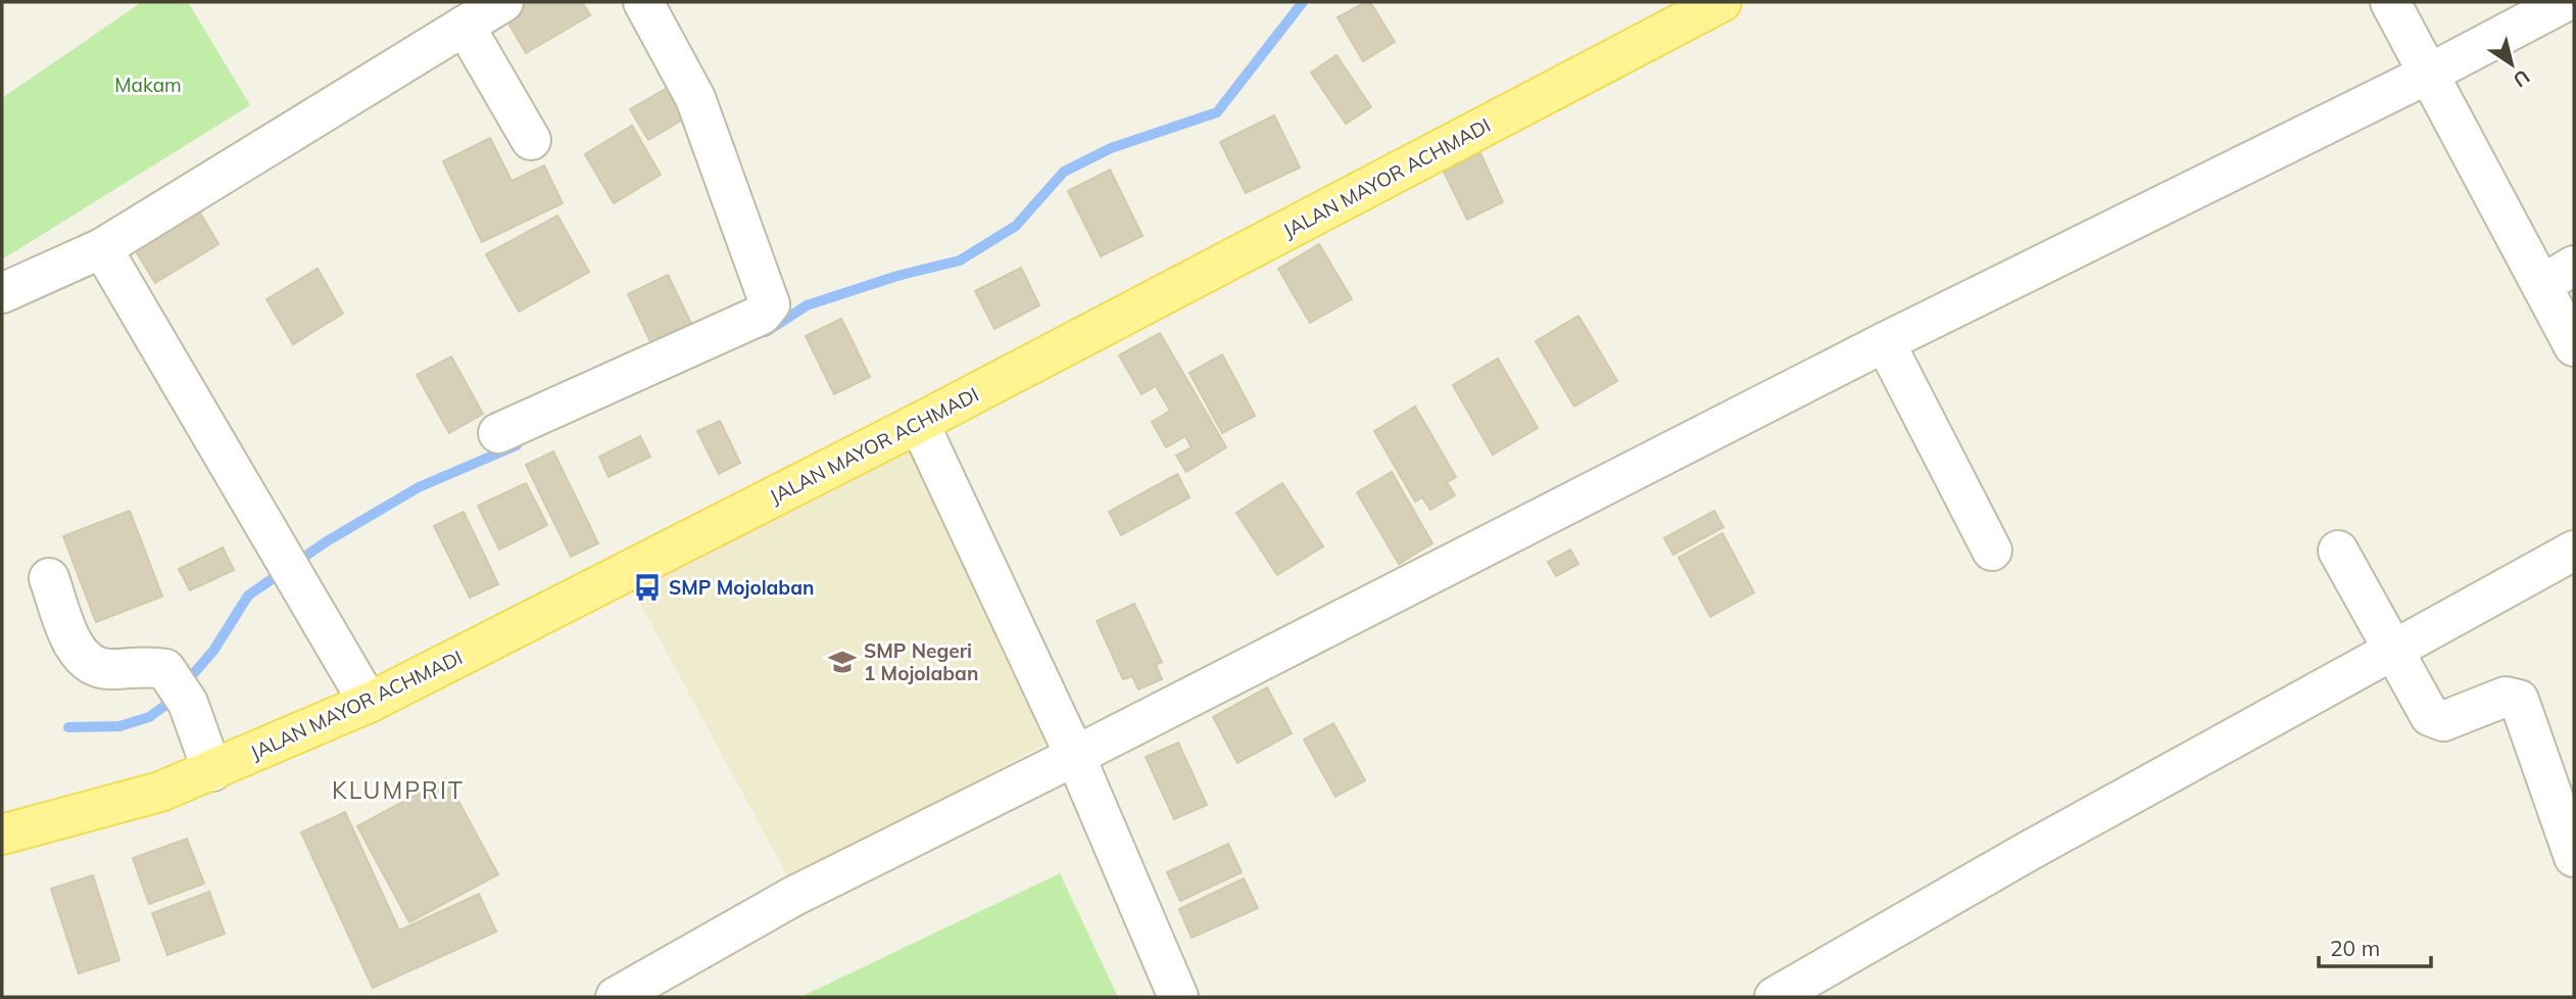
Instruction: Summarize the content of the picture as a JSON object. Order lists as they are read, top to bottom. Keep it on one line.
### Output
{"streets":{"main road":["JALAN MAYOR ACHMADI"]},"districts":["KLUMPRIT"],"parks":["Makam"],"places":{"bus stop":["SMP Mojolaban"],"school or university":["SMP Negeri 1 Mojolaban"]},"scale_bar":"20 m","north":"bottom right"}
